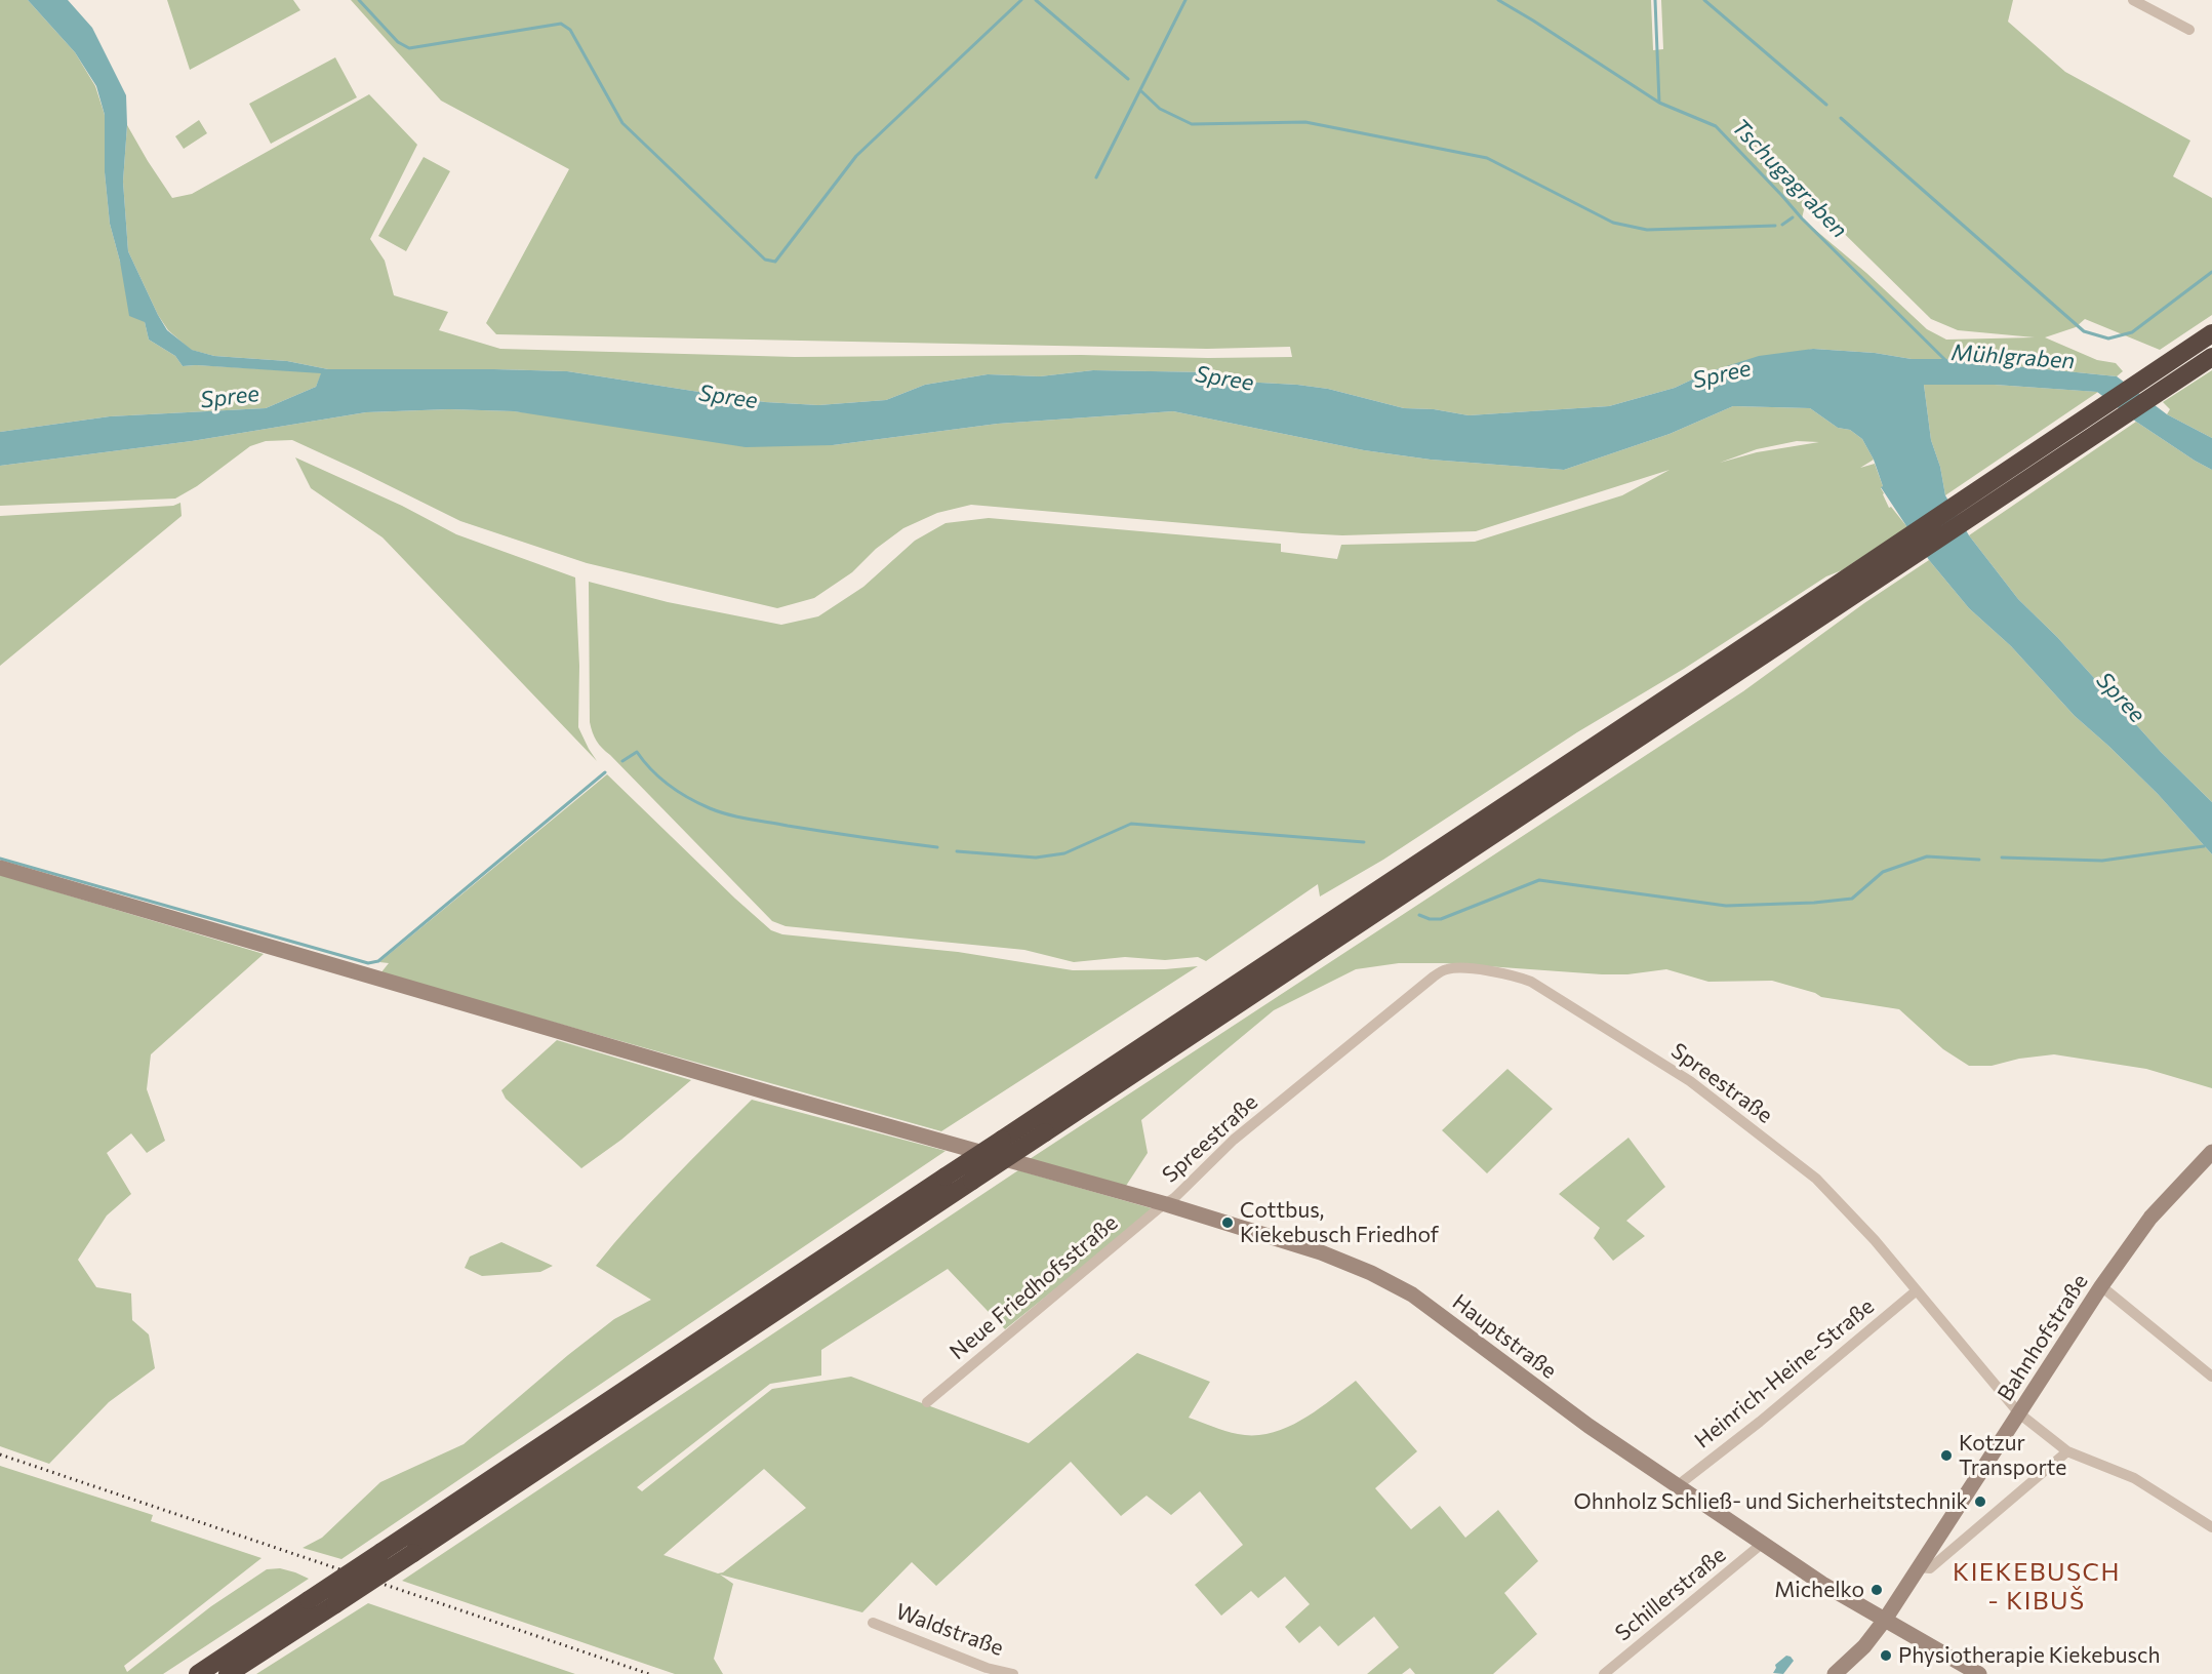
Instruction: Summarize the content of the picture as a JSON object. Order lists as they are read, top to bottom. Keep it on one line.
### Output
{"streets":{"street":["Spreestraße","Neue Friedhofsstraße","Hauptstraße","Bahnhofstraße","Heinrich-Heine-Straße","Schillerstraße","Waldstraße"]},"crossings":[["Spreestraße","Neue Friedhofsstraße"],["Spreestraße","Hauptstraße"],["Spreestraße","Bahnhofstraße"],["Spreestraße","Heinrich-Heine-Straße"],["Neue Friedhofsstraße","Hauptstraße"],["Hauptstraße","Bahnhofstraße"],["Hauptstraße","Heinrich-Heine-Straße"],["Hauptstraße","Schillerstraße"]],"districts":["KIEKEBUSCH - KIBUŠ"],"water":["Tschugagraben","Mühlgraben","Spree"],"places":["Cottbus, Kiekebusch Friedhof","Kotzur Transporte","Ohnholz Schließ- und Sicherheitstechnik","Michelko","Physiotherapie Kiekebusch"]}
